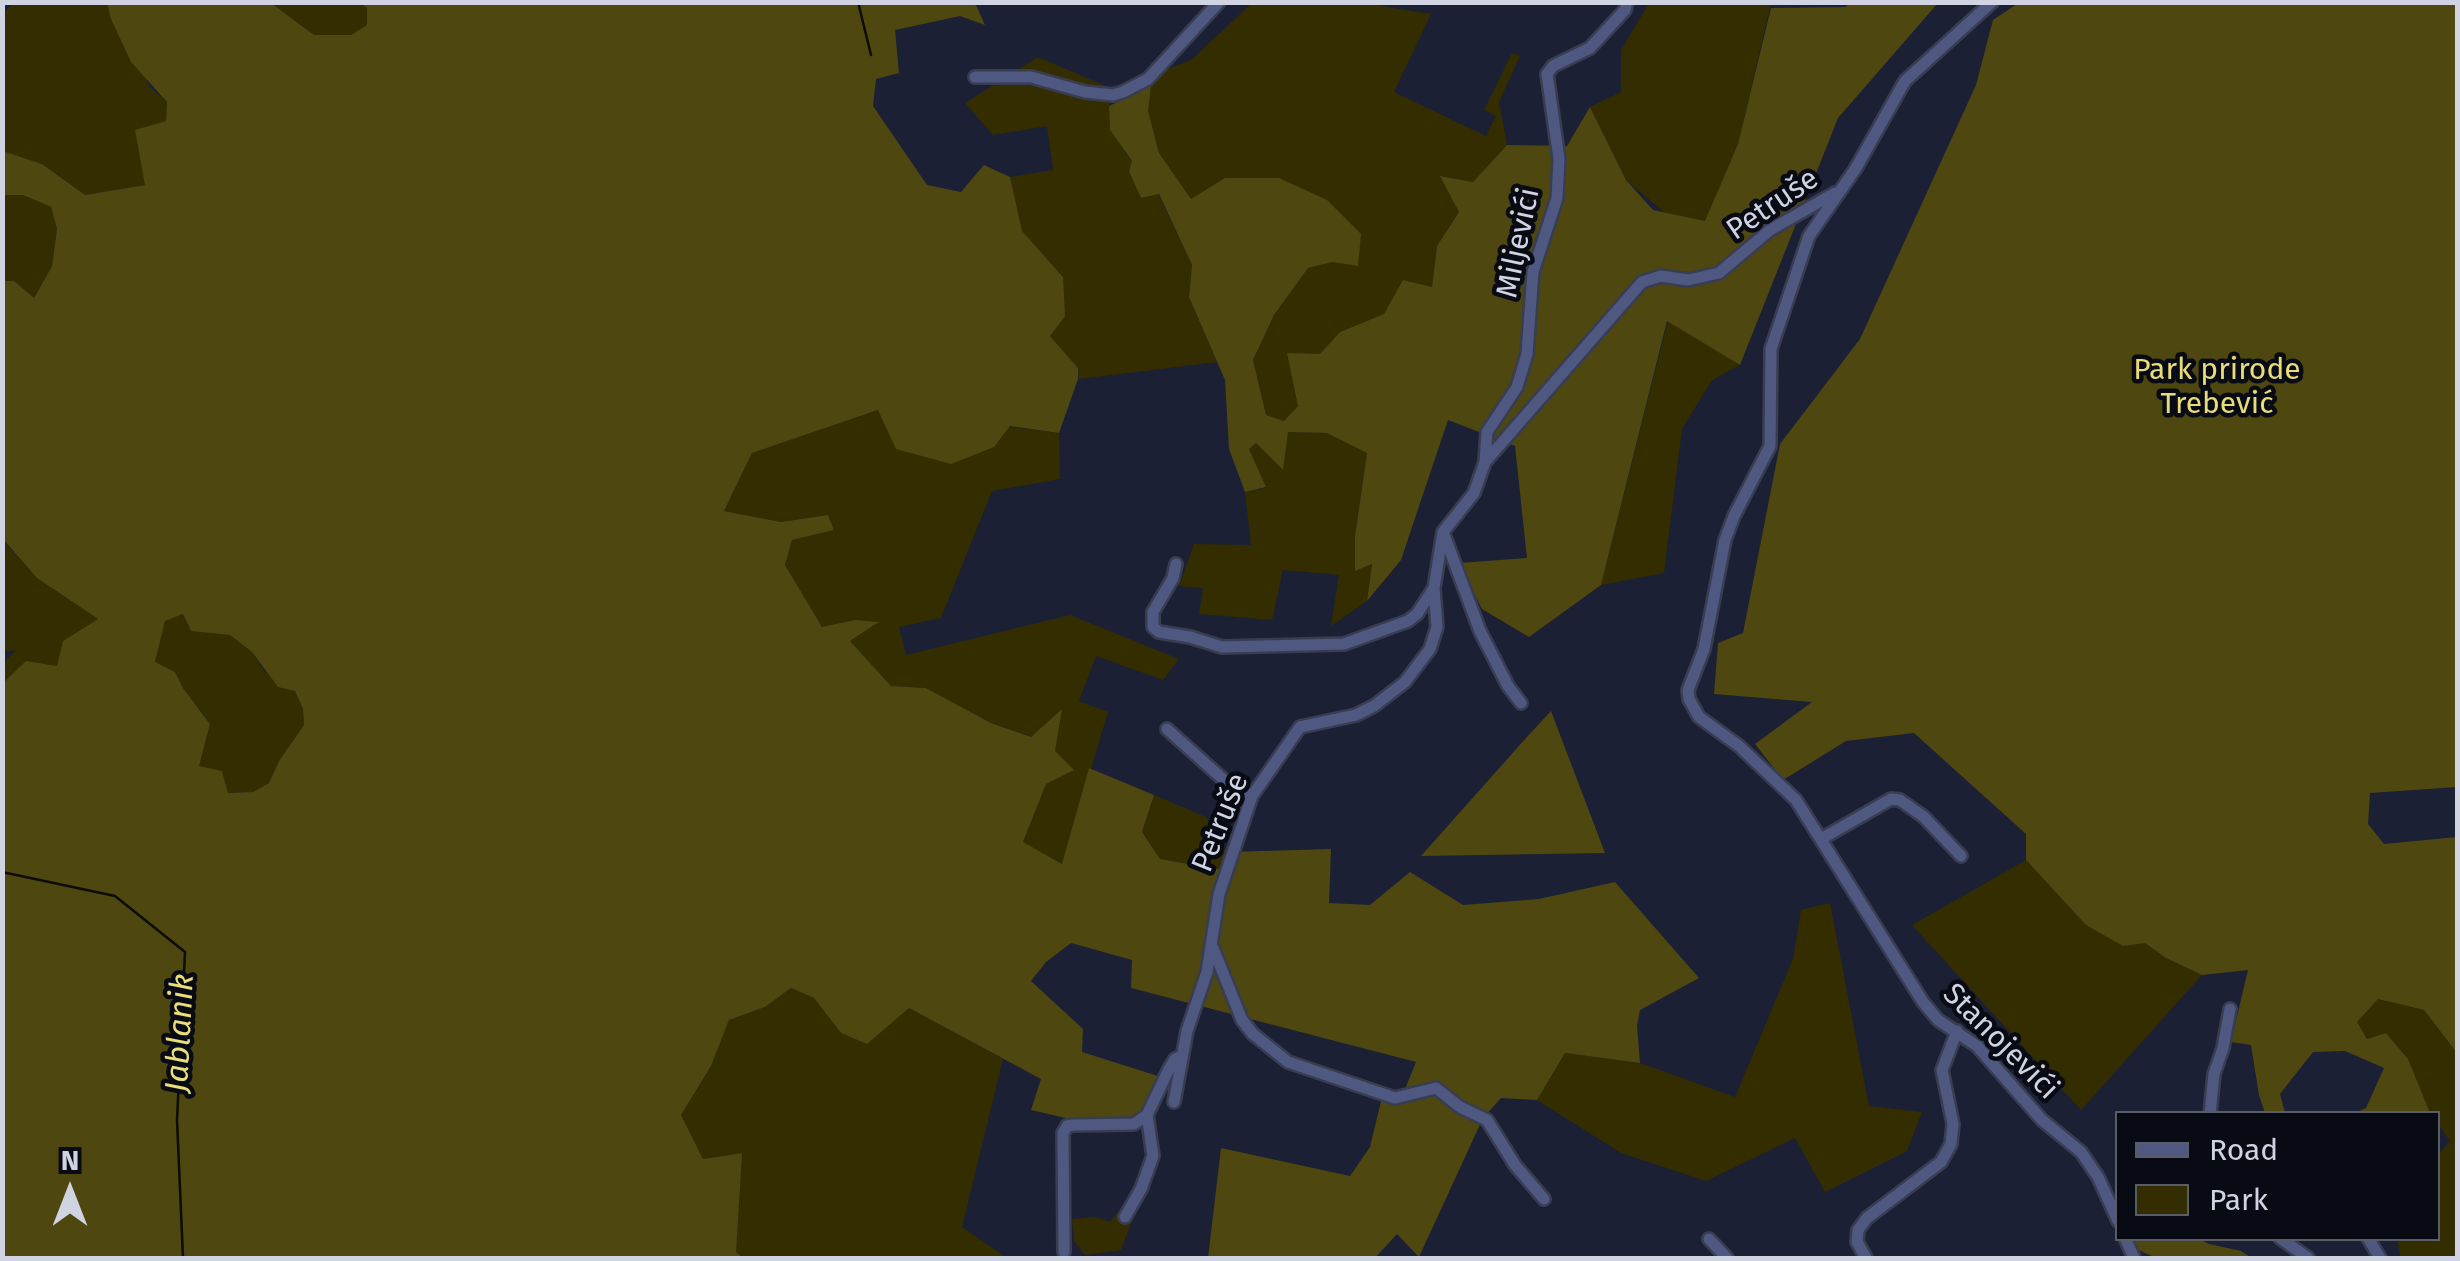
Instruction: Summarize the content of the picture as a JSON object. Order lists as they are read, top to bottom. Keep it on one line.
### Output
{"streets":{"street":["Petruše","Miljevići","Stanojevići"]},"crossings":[["Petruše","Stanojevići"]],"water":["Jablanik"],"parks":["Park prirode Trebević"],"legend":["Road","Park"],"north":"top"}
